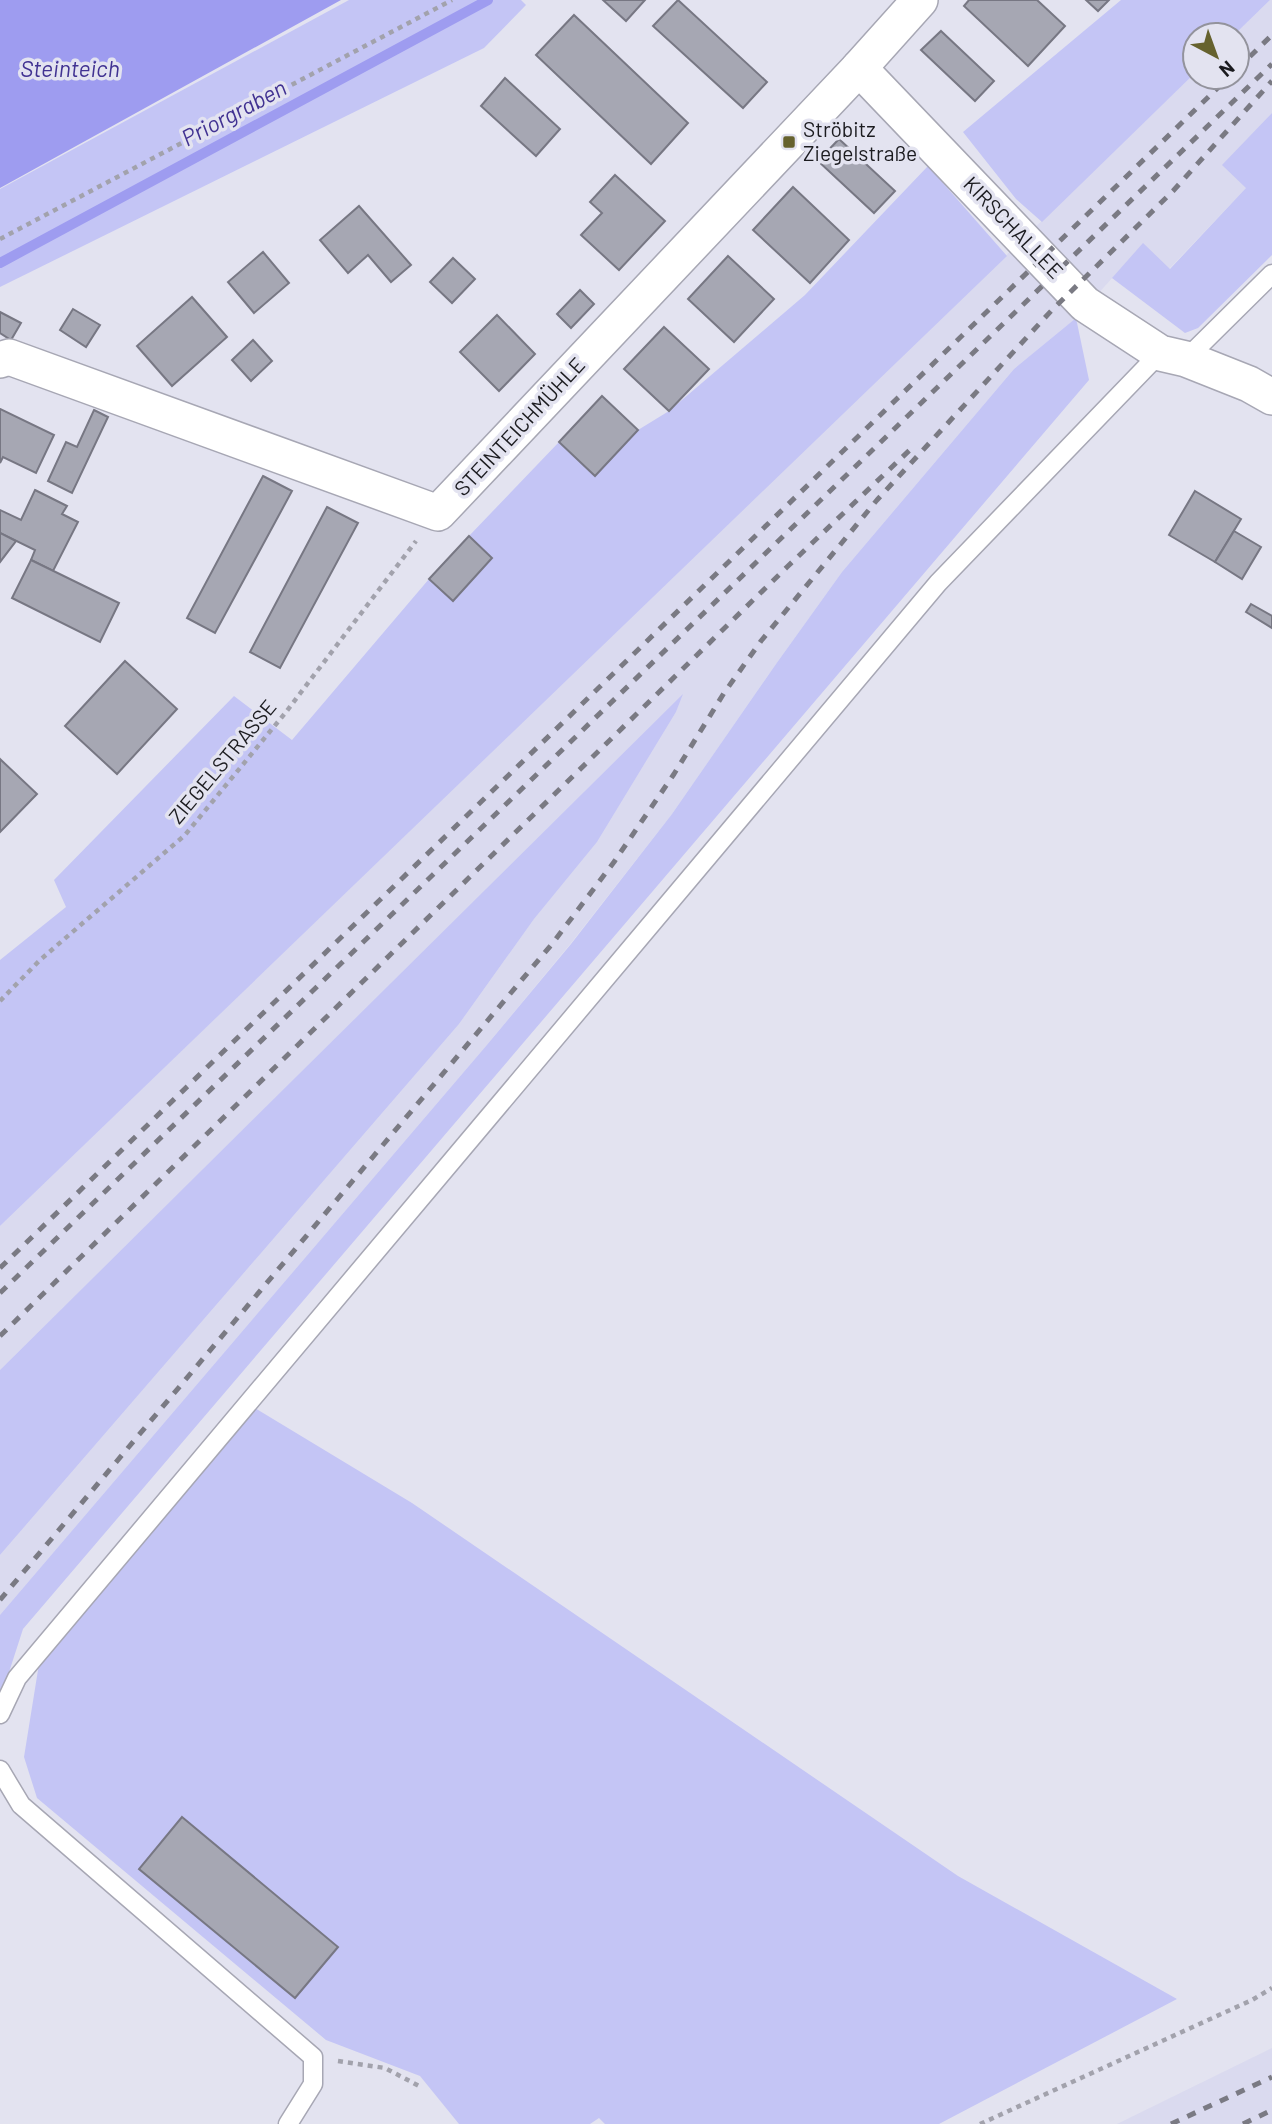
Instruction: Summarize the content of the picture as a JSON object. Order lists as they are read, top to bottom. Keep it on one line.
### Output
{"streets":{"street":["KIRSCHALLEE","STEINTEICHMÜHLE"],"path":["ZIEGELSTRASSE"]},"crossings":[["KIRSCHALLEE","STEINTEICHMÜHLE"],["STEINTEICHMÜHLE","ZIEGELSTRASSE"]],"water":["Steinteich","Priorgraben"],"places":{"transit":["Ströbitz Ziegelstraße"]},"north":"bottom right"}
